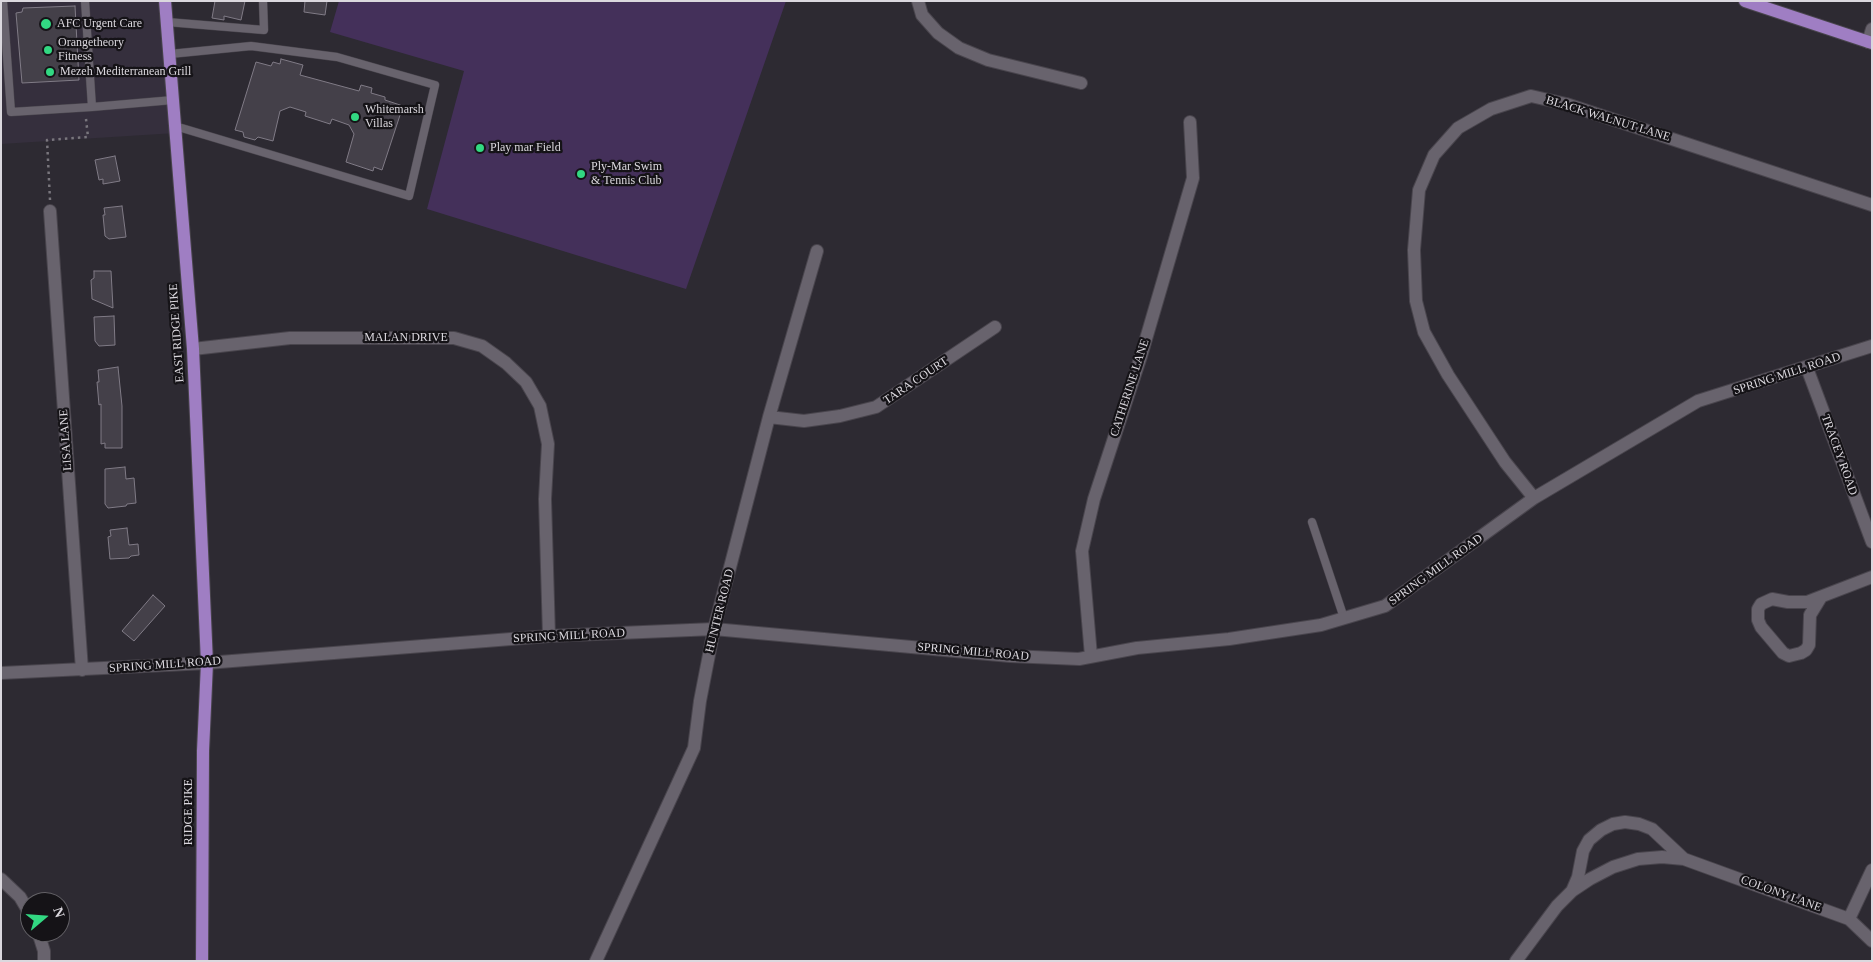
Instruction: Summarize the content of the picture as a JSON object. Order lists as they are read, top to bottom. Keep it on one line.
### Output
{"streets":{"main road":["EAST RIDGE PIKE","RIDGE PIKE"],"street":["BLACK WALNUT LANE","MALAN DRIVE","SPRING MILL ROAD","TARA COURT","CATHERINE LANE","LISA LANE","TRACEY ROAD","HUNTER ROAD","COLONY LANE"]},"crossings":[["BLACK WALNUT LANE","SPRING MILL ROAD"],["EAST RIDGE PIKE","MALAN DRIVE"],["EAST RIDGE PIKE","SPRING MILL ROAD"],["EAST RIDGE PIKE","RIDGE PIKE"],["MALAN DRIVE","SPRING MILL ROAD"],["SPRING MILL ROAD","CATHERINE LANE"],["SPRING MILL ROAD","LISA LANE"],["SPRING MILL ROAD","TRACEY ROAD"],["SPRING MILL ROAD","HUNTER ROAD"],["SPRING MILL ROAD","RIDGE PIKE"],["TARA COURT","HUNTER ROAD"]],"places":["AFC Urgent Care","Orangetheory Fitness","Mezeh Mediterranean Grill","Whitemarsh Villas","Play mar Field","Ply-Mar Swim & Tennis Club"],"north":"right"}
